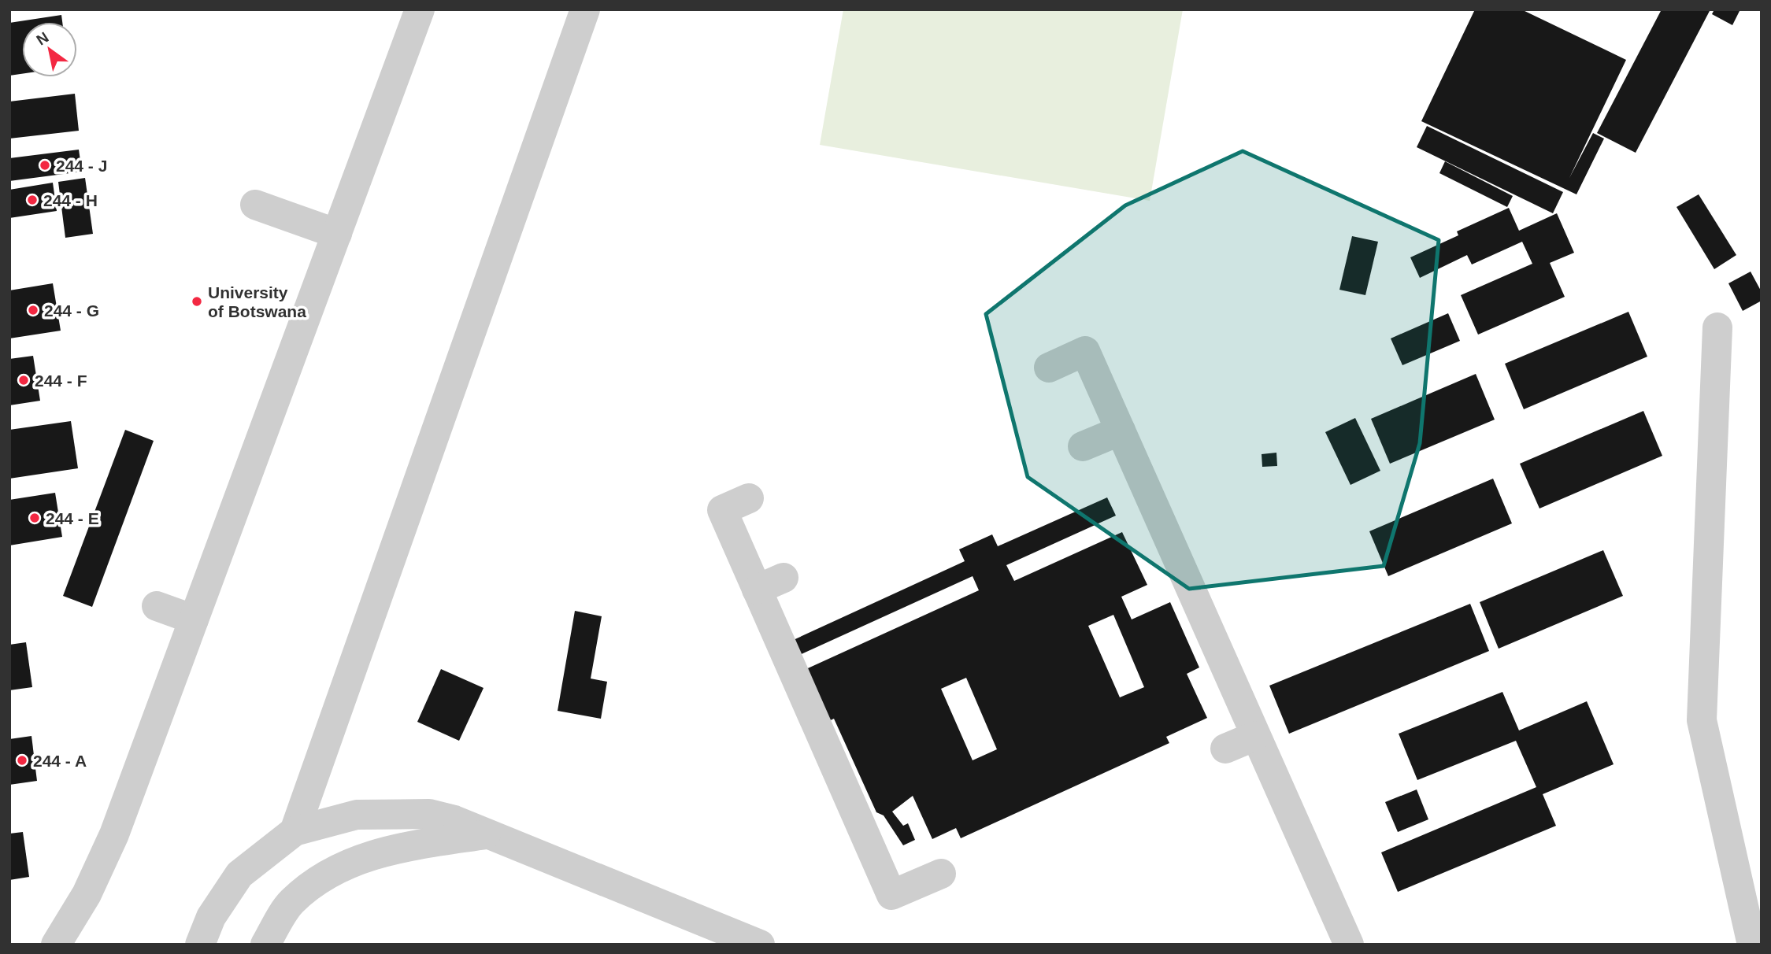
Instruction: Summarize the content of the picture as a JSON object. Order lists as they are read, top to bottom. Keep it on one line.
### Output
{"places":["244 - J","244 - H","University of Botswana","244 - G","244 - F","244 - E","244 - A"],"north":"top left"}
